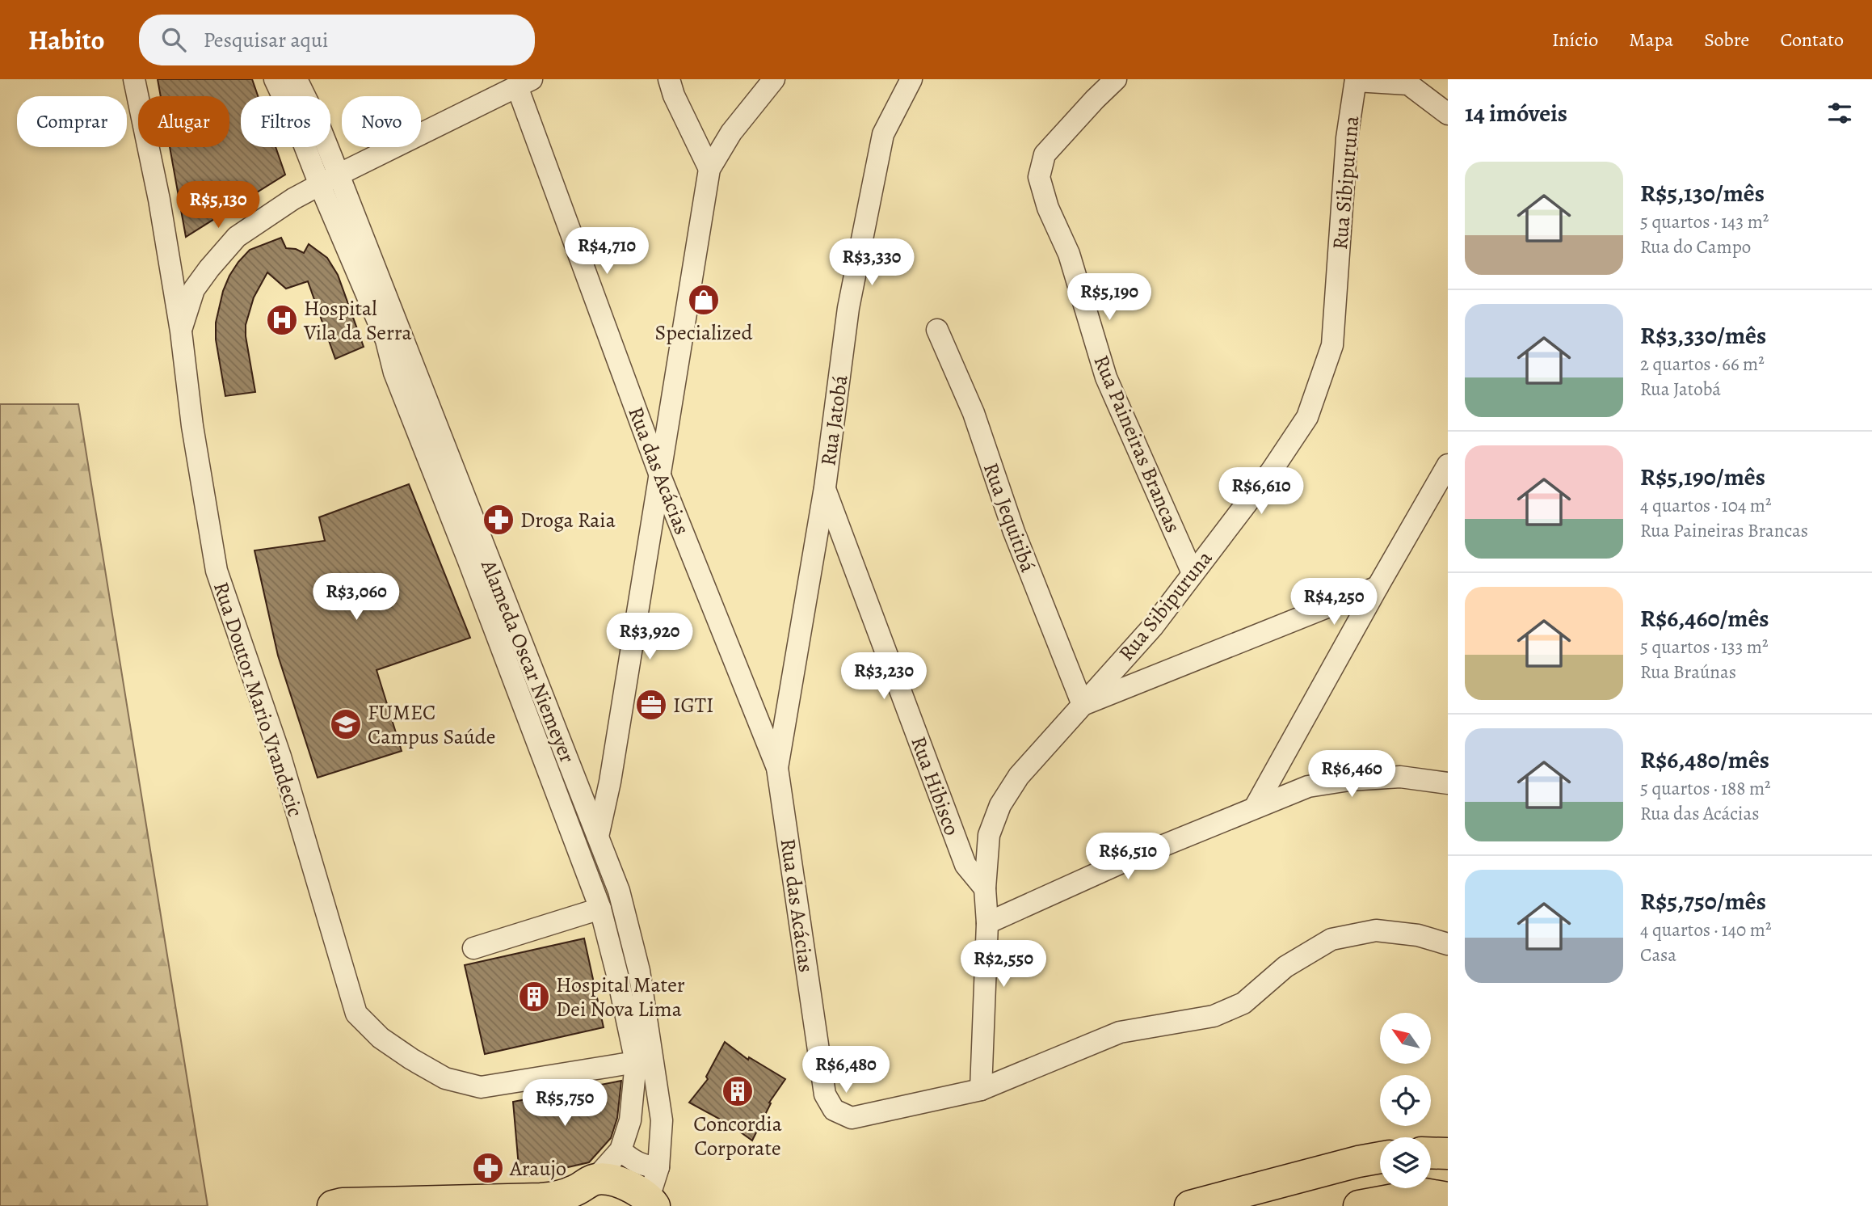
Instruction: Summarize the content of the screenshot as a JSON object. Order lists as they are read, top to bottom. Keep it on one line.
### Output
{"streets":{"street":["Rua Sibipuruna","Rua Jatobá","Rua Paineiras Brancas","Rua das Acácias","Rua Jequitibá","Alameda Oscar Niemeyer","Rua Doutor Mario Vrandecic","Rua Hibisco"]},"crossings":[["Rua Sibipuruna","Rua Paineiras Brancas"],["Rua Sibipuruna","Rua das Acácias"],["Rua Sibipuruna","Rua Jequitibá"],["Rua Sibipuruna","Rua Hibisco"],["Rua Jatobá","Rua das Acácias"],["Rua Jatobá","Rua Hibisco"],["Alameda Oscar Niemeyer","Rua Doutor Mario Vrandecic"]],"places":{"shop":["Specialized"],"hospital":["Hospital Vila da Serra"],"pharmacy":["Droga Raia","Araujo"],"office":["IGTI"],"school or university":["FUMEC Campus Saúde"],"building":["Hospital Mater Dei Nova Lima","Concordia Corporate"]},"north":"top left","page":{"header":"Habito","search":"Pesquisar aqui","nav":["Início","Mapa","Sobre","Contato"],"heading":"14 imóveis","chip":["Comprar","Alugar","Filtros","Novo"],"list":[{"name":"R$5,130/mês","note":"5 quartos · 143 m² · Rua do Campo"},{"name":"R$3,330/mês","note":"2 quartos · 66 m² · Rua Jatobá"},{"name":"R$5,190/mês","note":"4 quartos · 104 m² · Rua Paineiras Brancas"},{"name":"R$6,460/mês","note":"5 quartos · 133 m² · Rua Braúnas"},{"name":"R$6,480/mês","note":"5 quartos · 188 m² · Rua das Acácias"},{"name":"R$5,750/mês","note":"4 quartos · 140 m² · Casa"}],"price":["R$5,130","R$4,710","R$3,330","R$5,190","R$6,610","R$3,060","R$4,250","R$3,920","R$3,230","R$6,460","R$6,510","R$2,550","R$6,480","R$5,750"]}}
